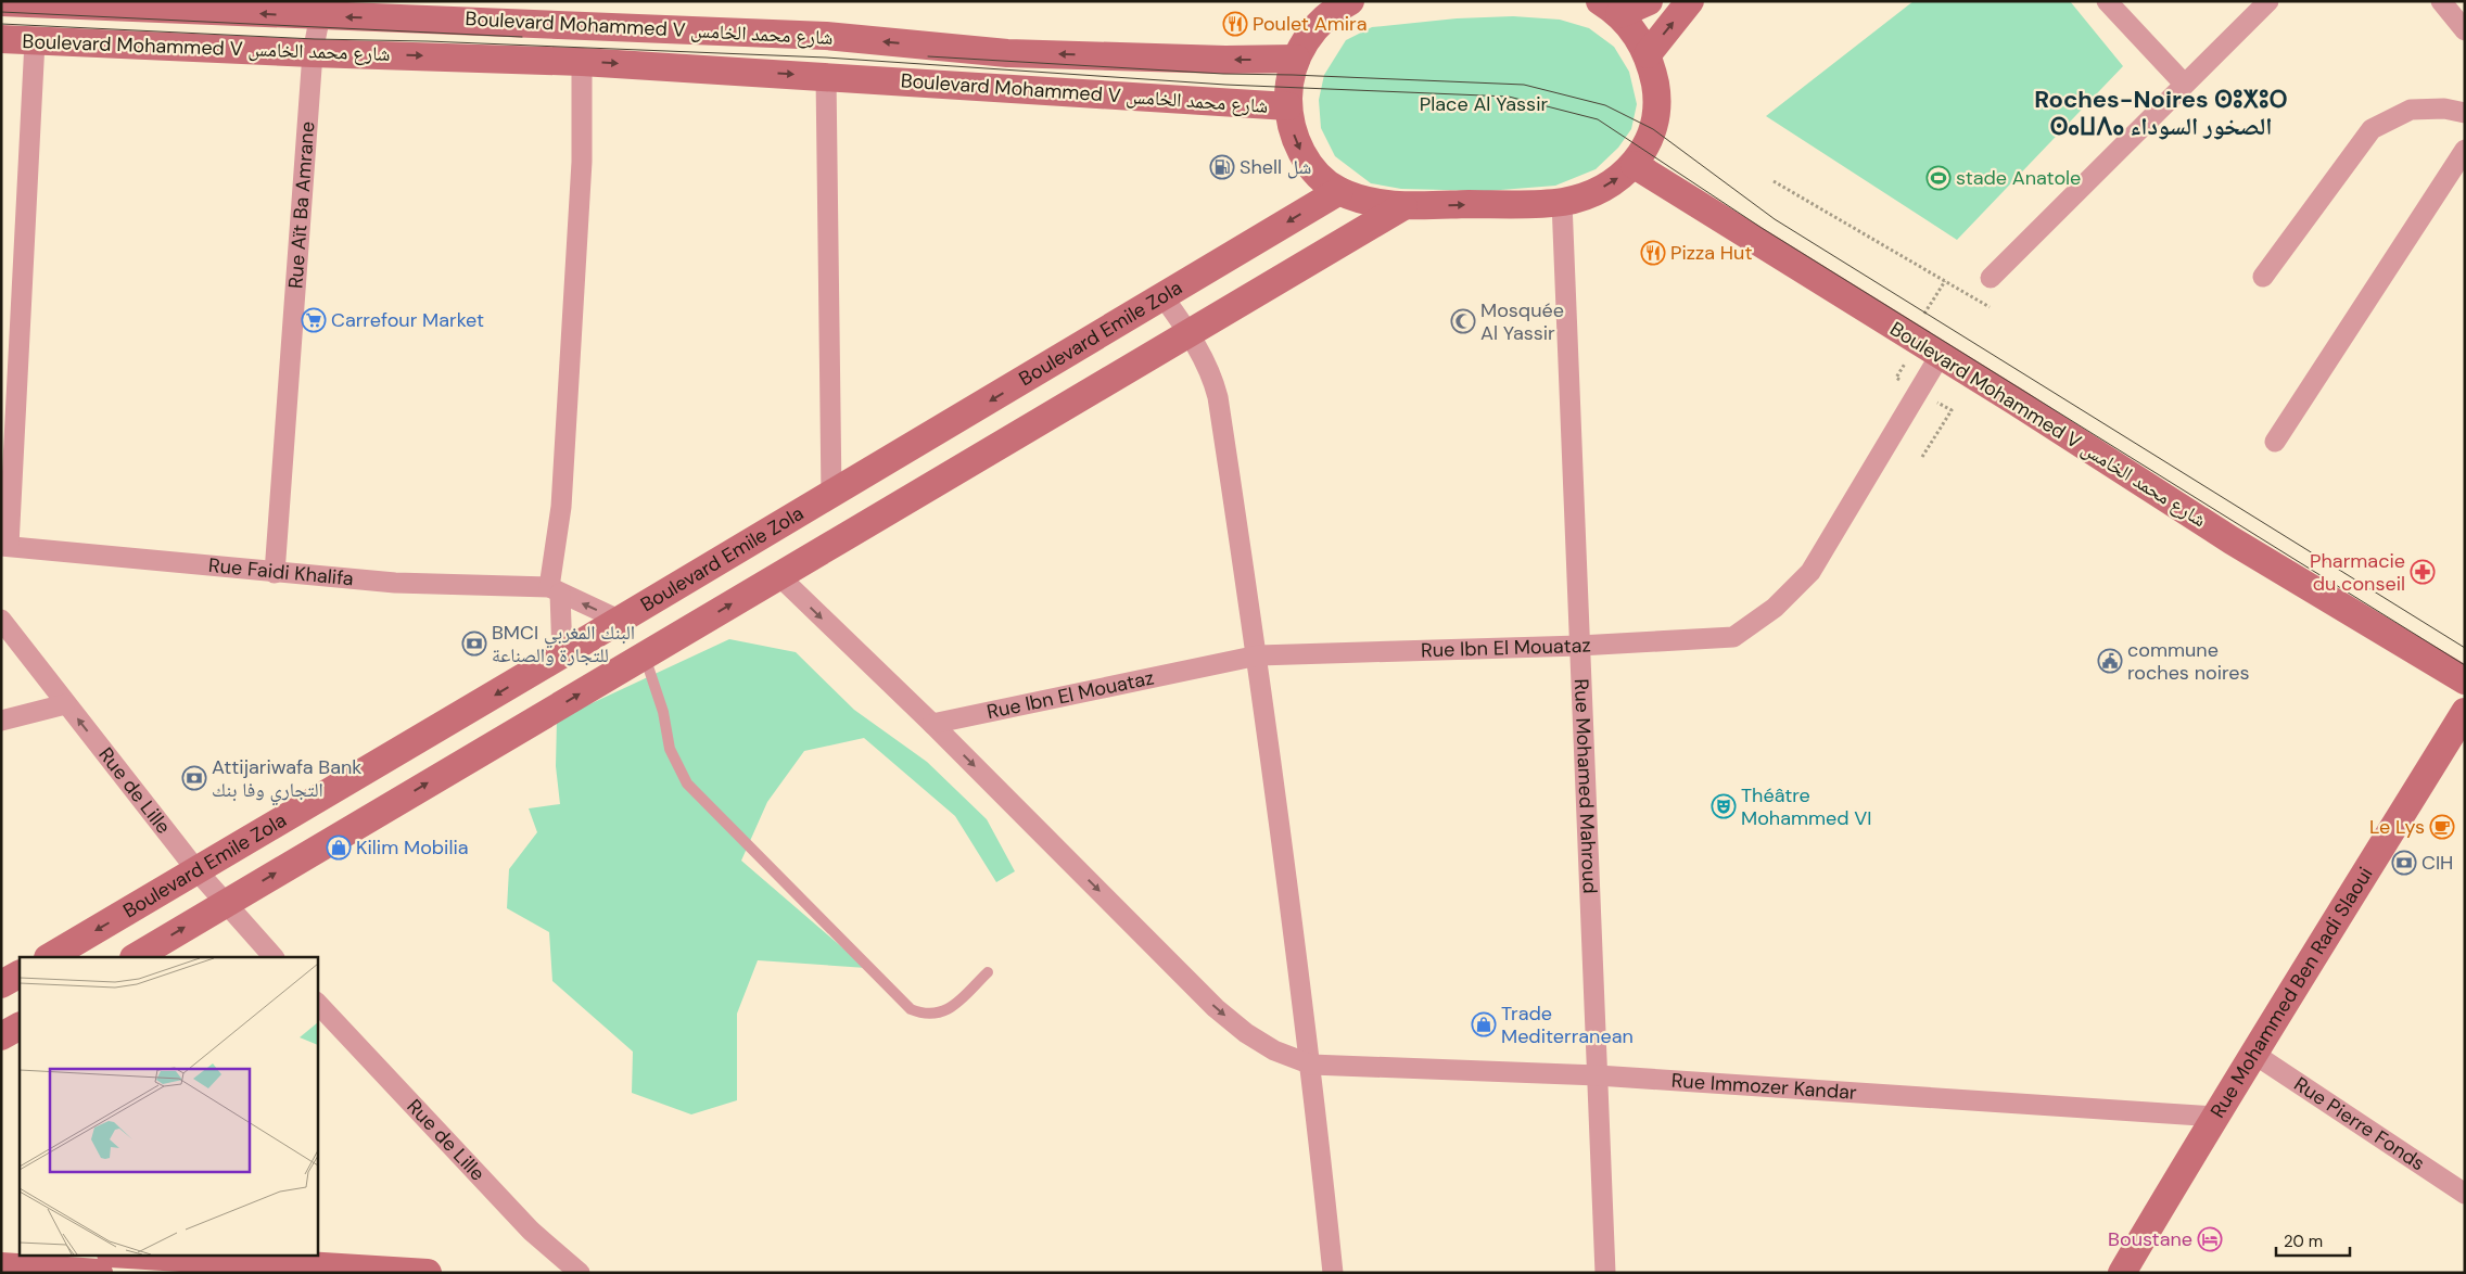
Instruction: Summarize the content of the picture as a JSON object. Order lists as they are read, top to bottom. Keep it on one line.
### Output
{"streets":{"street":["Boulevard Mohammed V شارع محمد الخامس","Rue Aït Ba Amrane","Boulevard Emile Zola","Rue Faidi Khalifa","Rue Ibn El Mouataz","Rue Mohamed Mahroud","Rue de Lille","Rue Mohammed Ben Radi Slaoui","Rue Immozer Kandar","Rue Pierre Fonds"]},"crossings":[["Boulevard Mohammed V شارع محمد الخامس","Rue Aït Ba Amrane"],["Boulevard Mohammed V شارع محمد الخامس","Rue Ibn El Mouataz"],["Rue Aït Ba Amrane","Rue Faidi Khalifa"],["Boulevard Emile Zola","Rue Faidi Khalifa"],["Boulevard Emile Zola","Rue de Lille"],["Rue Ibn El Mouataz","Rue Mohamed Mahroud"],["Rue Ibn El Mouataz","Rue Immozer Kandar"],["Rue Mohamed Mahroud","Rue Immozer Kandar"],["Rue Mohammed Ben Radi Slaoui","Rue Immozer Kandar"],["Rue Mohammed Ben Radi Slaoui","Rue Pierre Fonds"]],"one_way":["Rue Immozer Kandar"],"districts":["Roches-Noires ⵙⵓⵅⵓⵔ ⵙⴰⵡⴷⴰ الصخور السوداء"],"parks":["Place Al Yassir"],"places":{"restaurant":["Poulet Amira","Pizza Hut"],"fuel station":["Shell شل"],"sports":["stade Anatole"],"supermarket":["Carrefour Market"],"mosque":["Mosquée Al Yassir"],"pharmacy":["Pharmacie du conseil"],"bank":["BMCI البنك المغربي للتجارة والصناعة","Attijariwafa Bank التجاري وفا بنك","CIH"],"public building":["commune roches noires"],"theatre":["Théâtre Mohammed VI"],"cafe":["Le Lys"],"shop":["Kilim Mobilia","Trade Mediterranean"],"hotel":["Boustane"]},"scale_bar":"20 m"}
